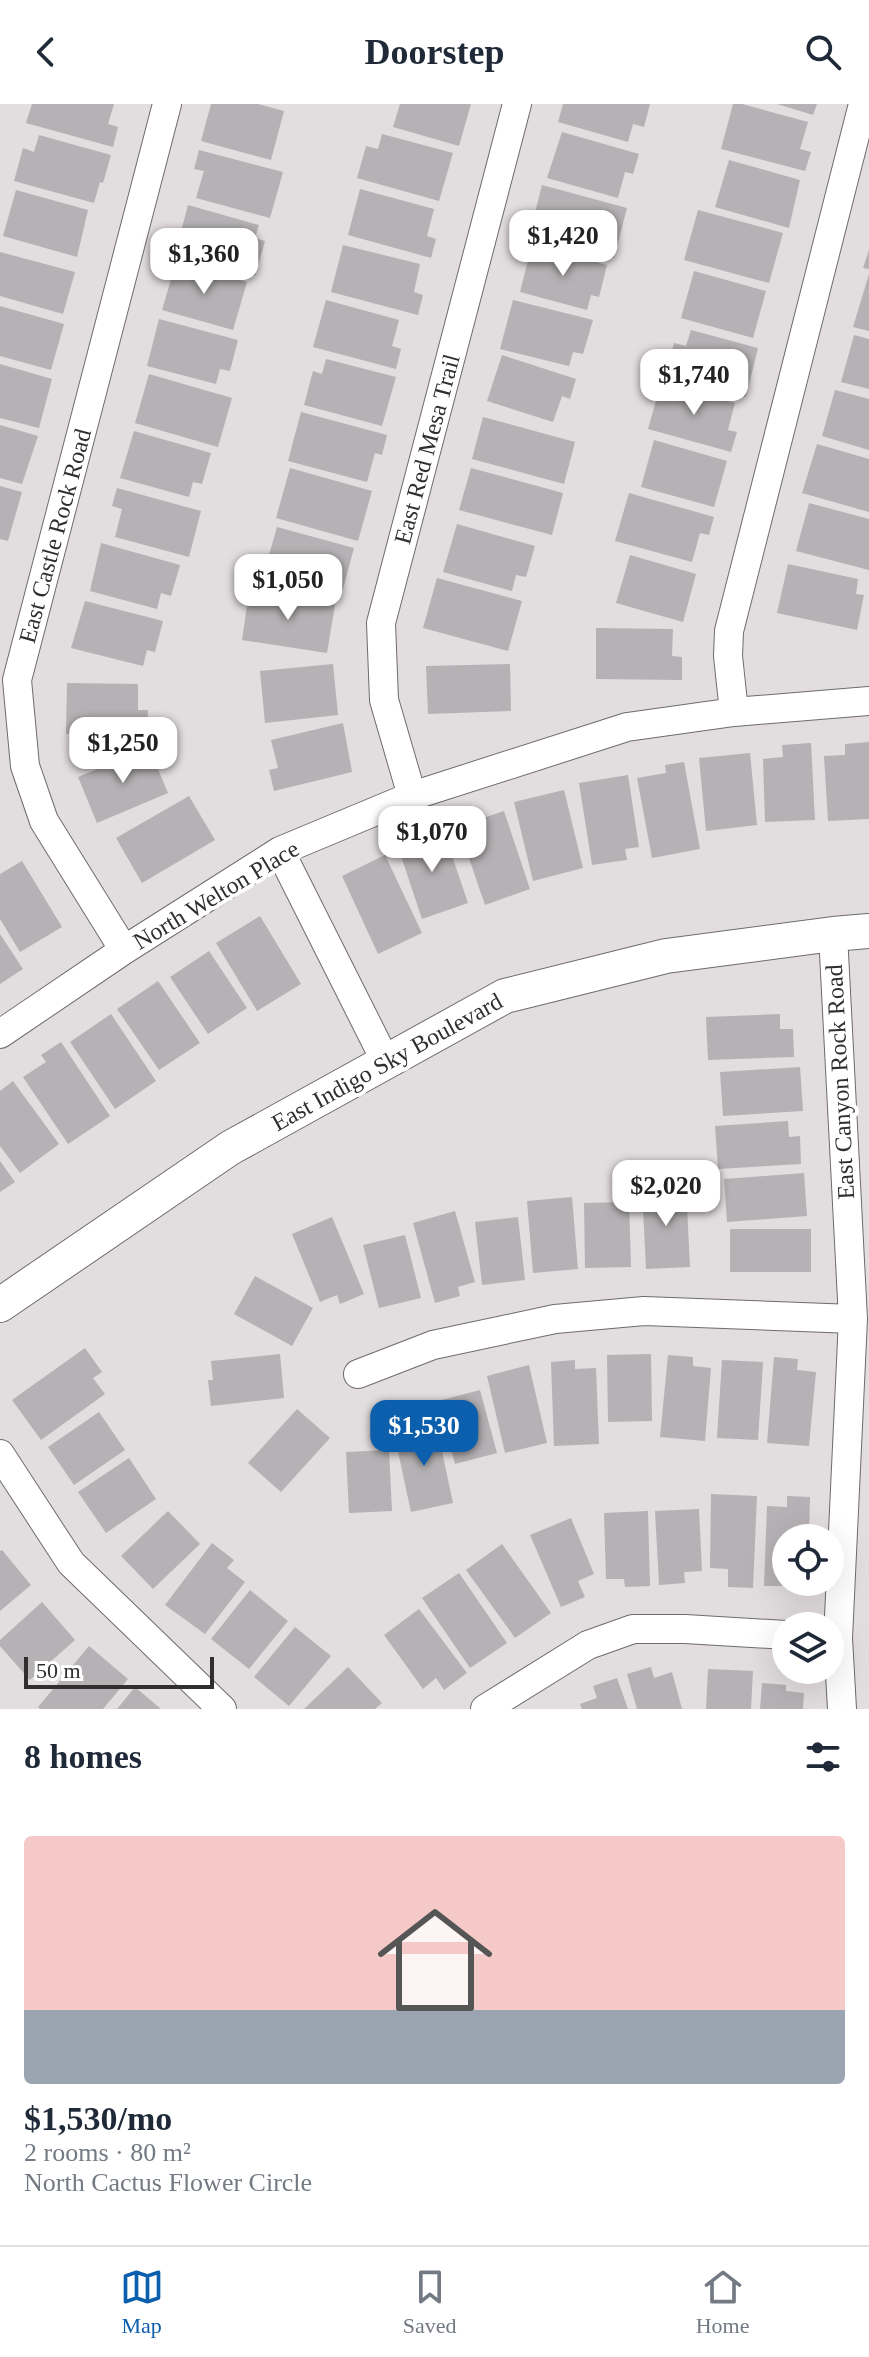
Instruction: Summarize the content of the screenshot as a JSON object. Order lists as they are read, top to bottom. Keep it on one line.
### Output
{"streets":{"street":["East Red Mesa Trail","East Castle Rock Road","North Welton Place","East Indigo Sky Boulevard","East Canyon Rock Road"]},"crossings":[["East Red Mesa Trail","North Welton Place"],["East Castle Rock Road","North Welton Place"],["East Indigo Sky Boulevard","East Canyon Rock Road"]],"scale_bar":"50 m","page":{"header":"Doorstep","price":["$1,420","$1,360","$1,740","$1,050","$1,250","$1,070","$2,020","$1,530"],"scale":"50 m","heading":"8 homes","list":[{"name":"$1,530/mo","note":"2 rooms · 80 m² · North Cactus Flower Circle"}],"tabs":["Map","Saved","Home"]}}
